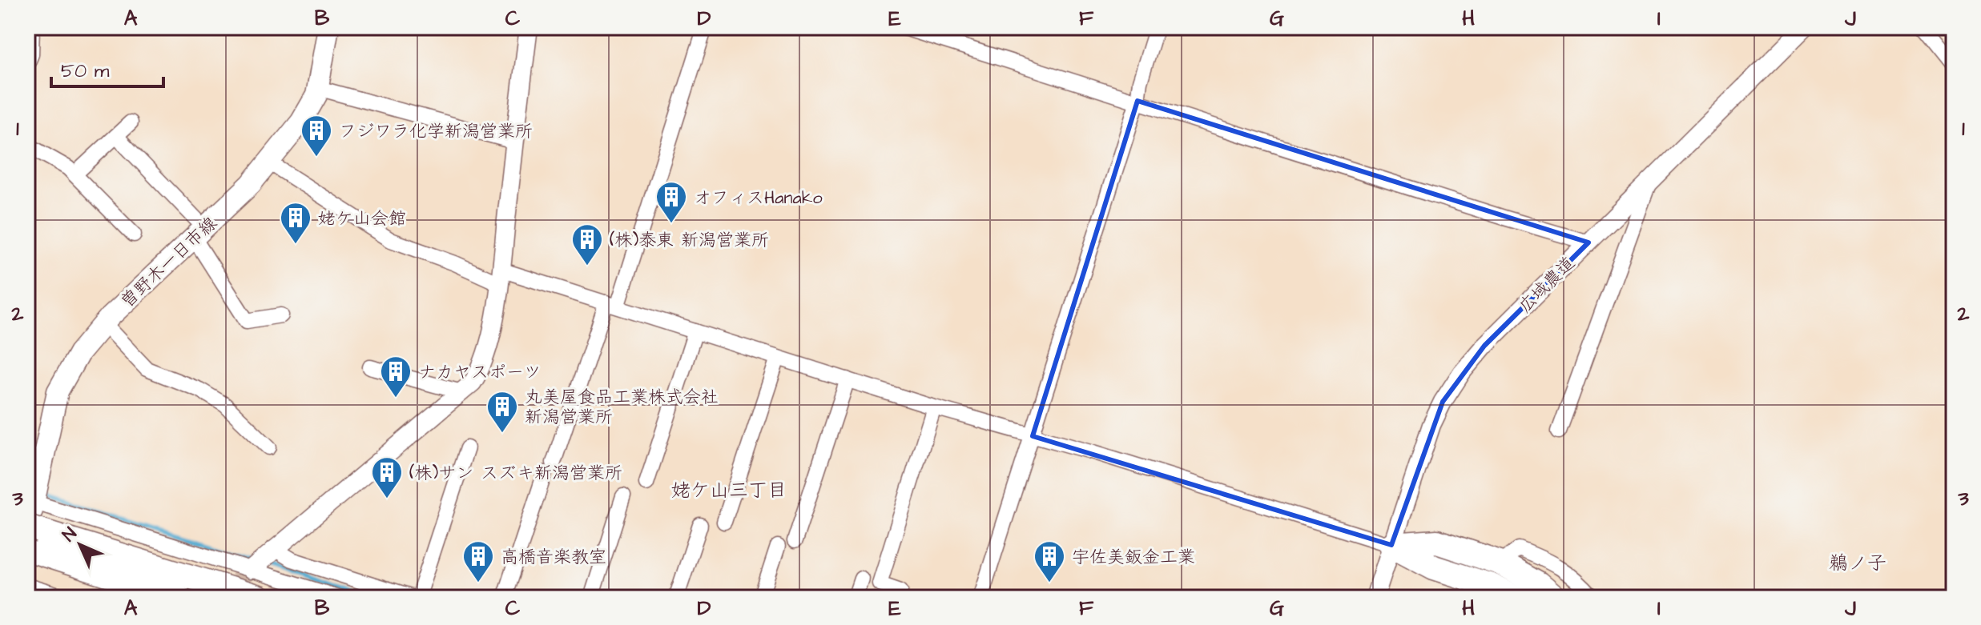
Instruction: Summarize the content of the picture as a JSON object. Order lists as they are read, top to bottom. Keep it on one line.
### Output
{"streets":{"main road":["曽野木一日市線"],"street":["広域農道"]},"districts":["姥ケ山三丁目","鵜ノ子"],"places":{"building":["フジワラ化学新潟営業所","オフィスHanako","姥ケ山会館","(株)泰東 新潟営業所","ナカヤスポーツ","丸美屋食品工業株式会社 新潟営業所","(株)サン スズキ新潟営業所","高橋音楽教室","宇佐美鈑金工業"]},"scale_bar":"50 m","north":"top left","grid":{"columns":["A","B","C","D","E","F","G","H","I","J"],"rows":["1","2","3"]}}
